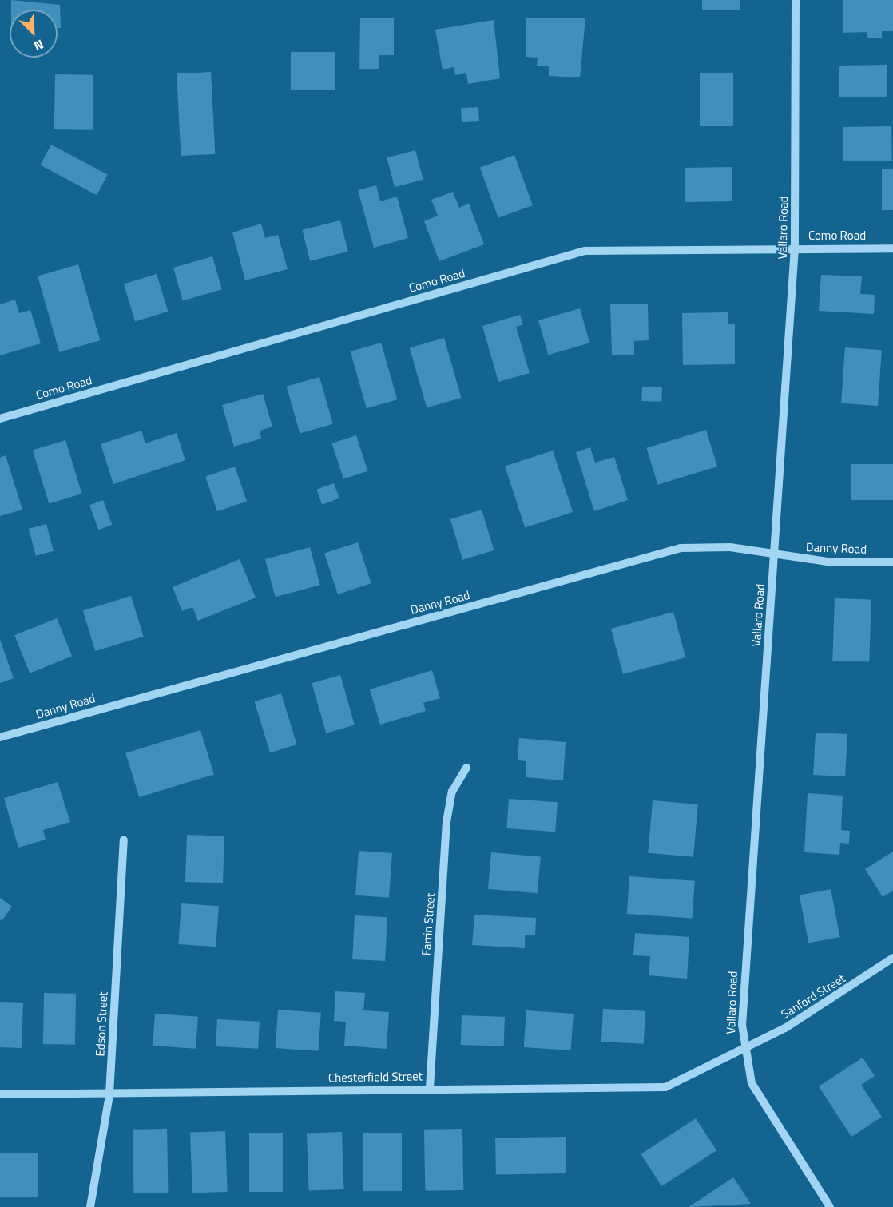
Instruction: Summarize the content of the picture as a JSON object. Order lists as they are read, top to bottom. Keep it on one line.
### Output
{"streets":{"street":["Vallaro Road","Como Road","Danny Road","Farrin Street","Sanford Street","Edson Street","Chesterfield Street"]},"crossings":[["Vallaro Road","Como Road"],["Vallaro Road","Danny Road"],["Vallaro Road","Sanford Street"],["Vallaro Road","Chesterfield Street"],["Farrin Street","Chesterfield Street"],["Sanford Street","Chesterfield Street"],["Edson Street","Chesterfield Street"]],"north":"bottom right"}
